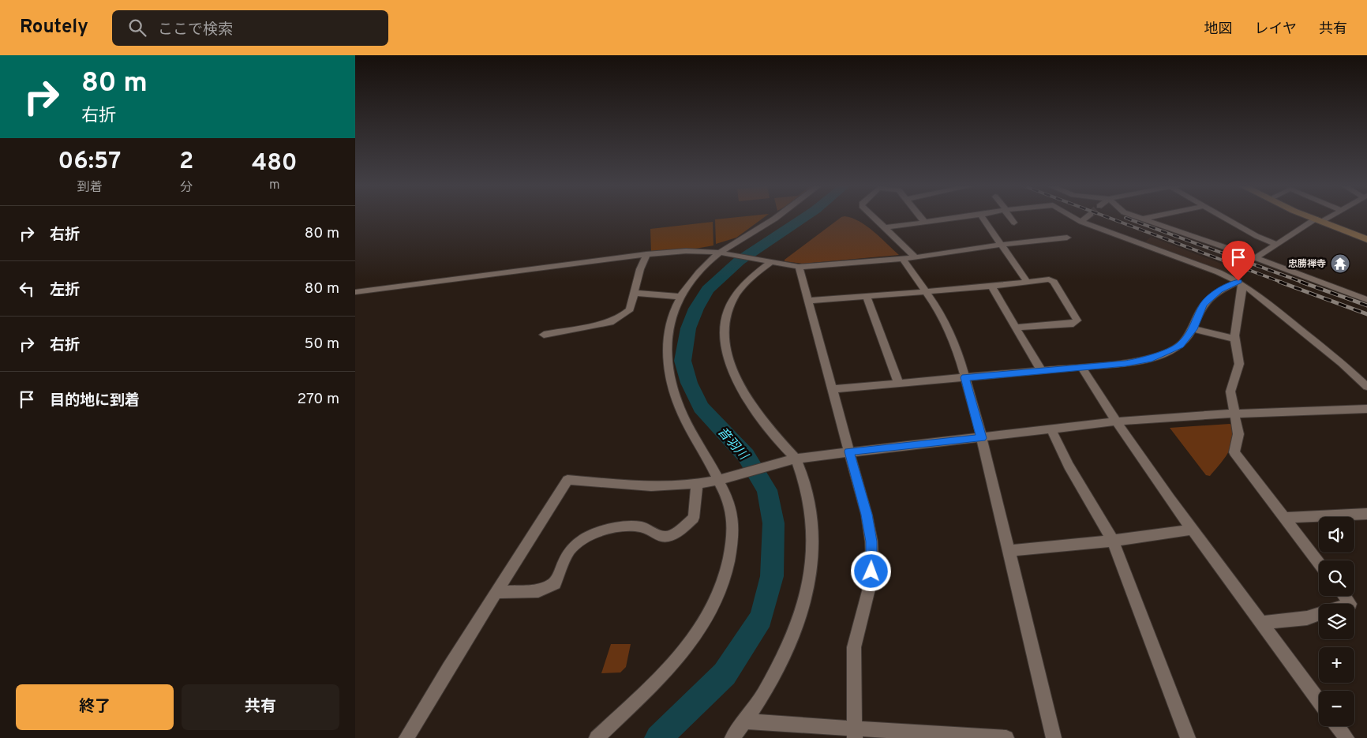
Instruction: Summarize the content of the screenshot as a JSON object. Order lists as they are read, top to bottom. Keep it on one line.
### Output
{"water":["音羽川"],"places":{"temple":["忠勝禅寺"]},"page":{"header":"Routely","search":"ここで検索","nav":["地図","レイヤ","共有"],"turn":["80 m","右折"],"eta":["06:57","到着","2","分","480","m"],"list":[{"name":"右折","value":"80 m"},{"name":"左折","value":"80 m"},{"name":"右折","value":"50 m"},{"name":"目的地に到着","value":"270 m"}],"map_buttons":["+","−"],"buttons":["終了","共有"]}}
